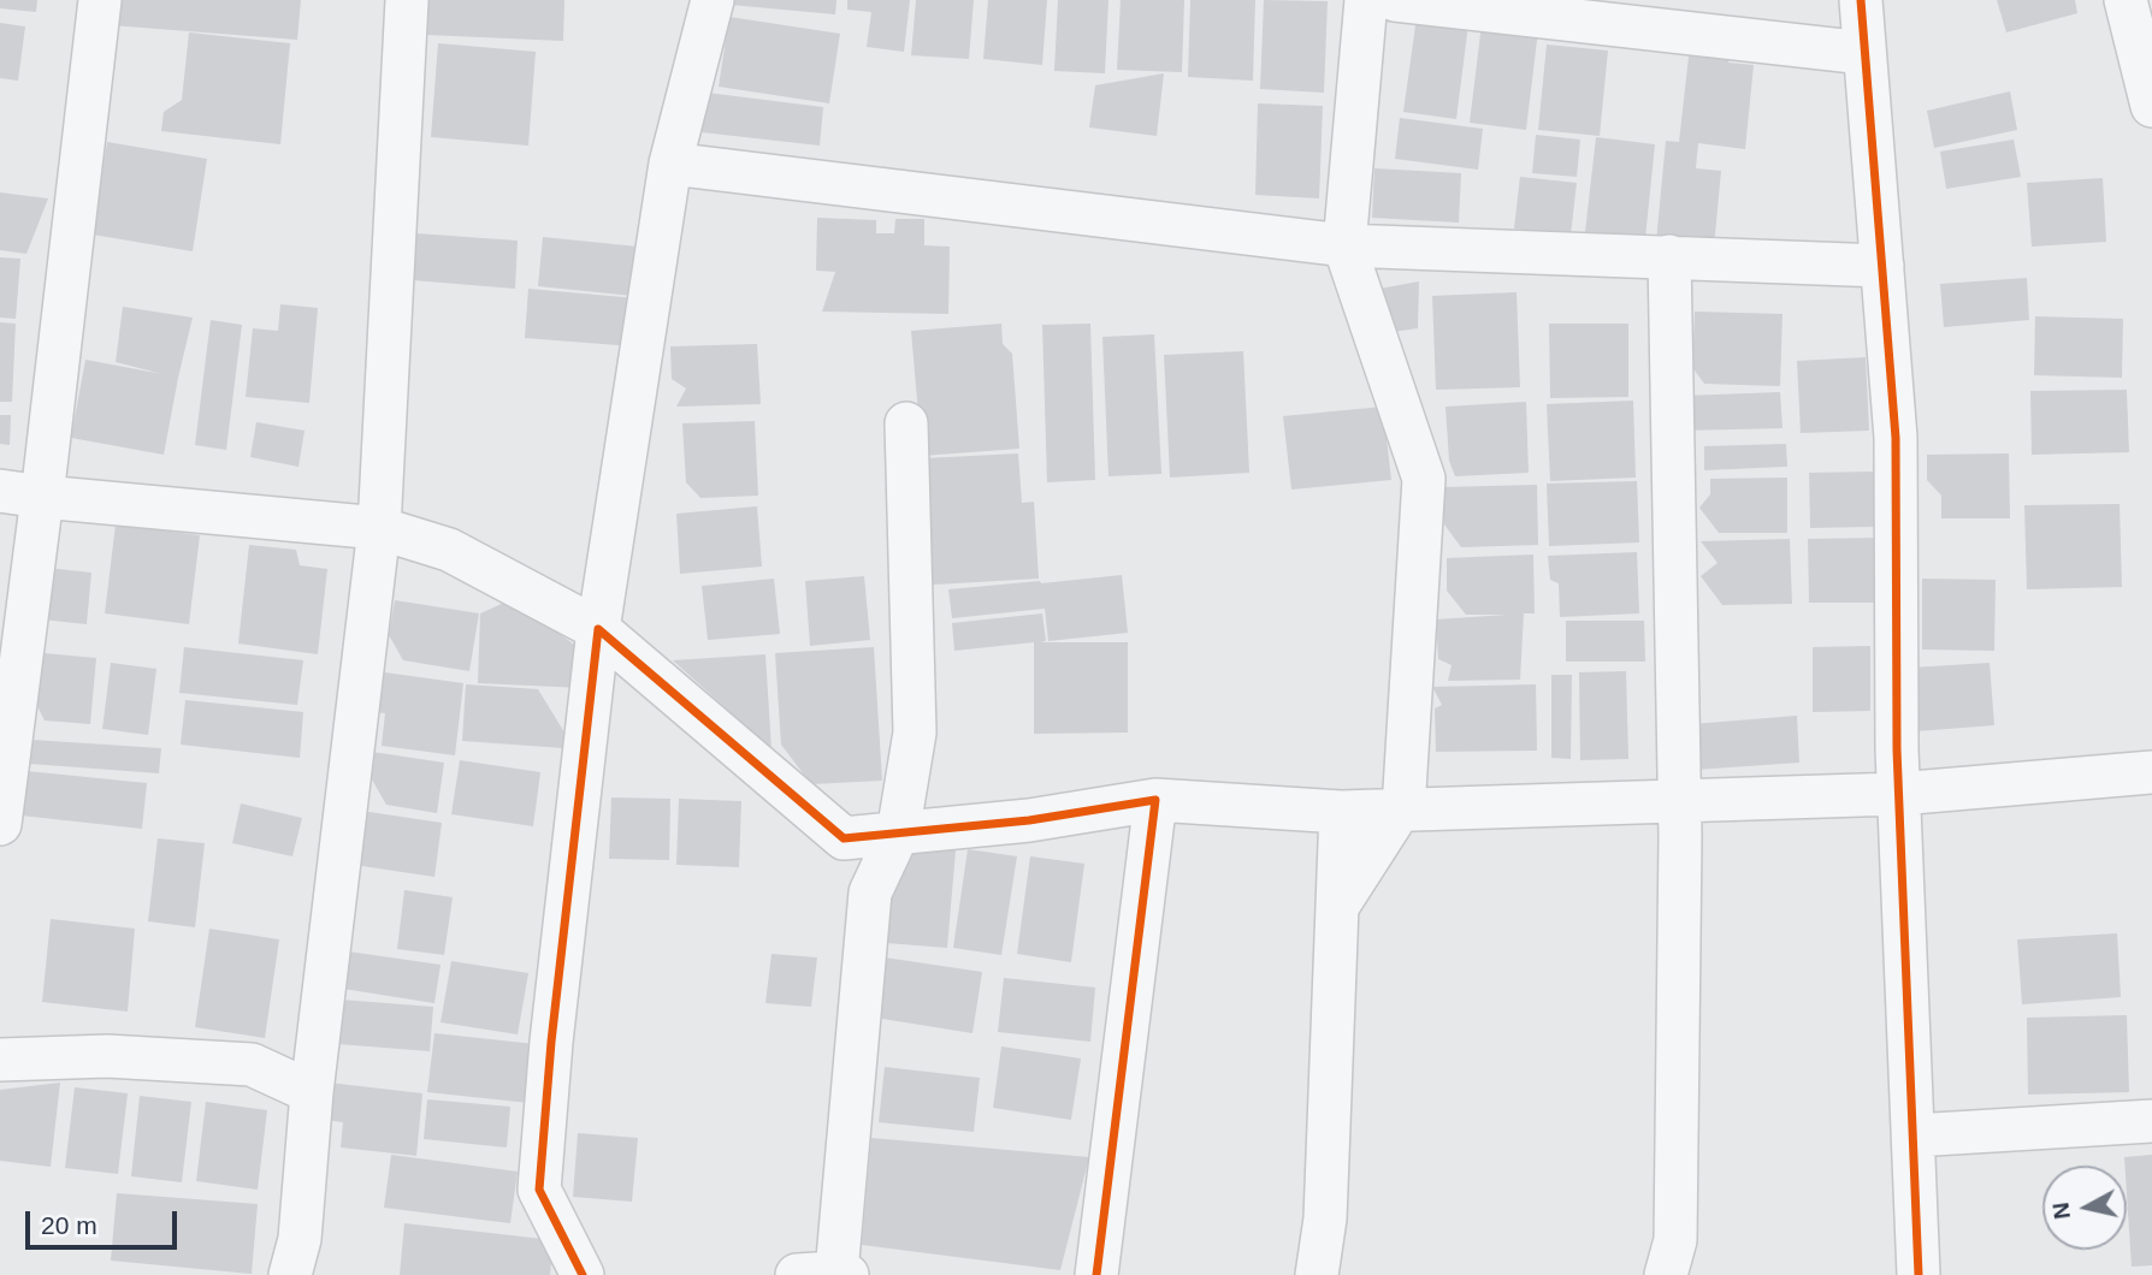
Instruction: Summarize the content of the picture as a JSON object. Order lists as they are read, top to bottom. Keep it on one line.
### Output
{"scale_bar":"20 m","north":"left"}
